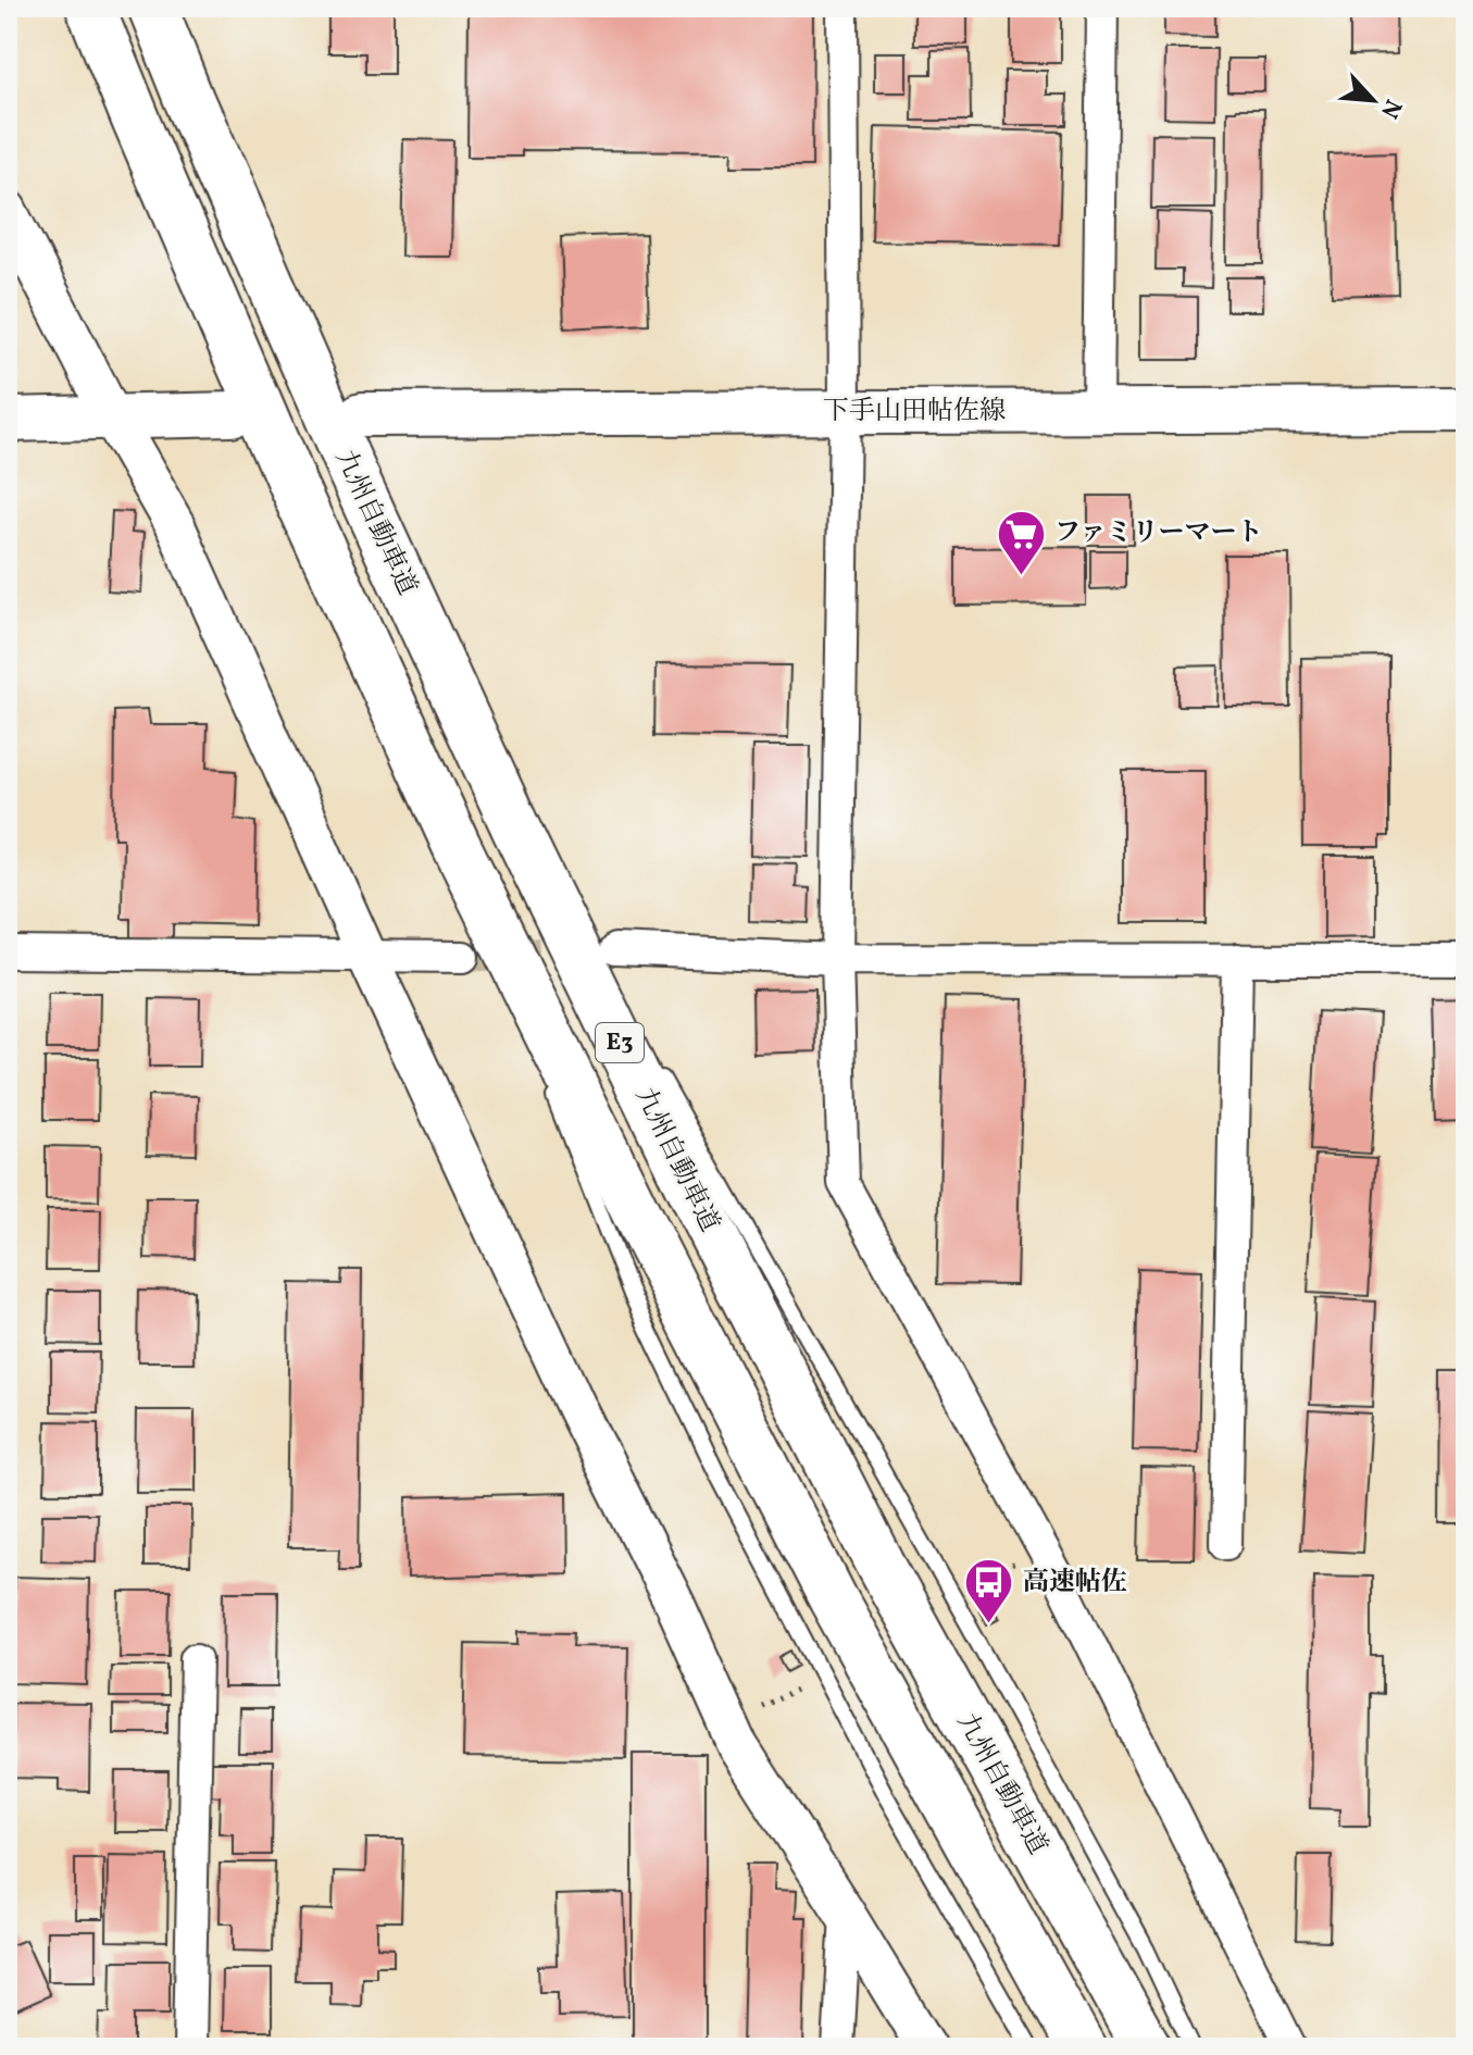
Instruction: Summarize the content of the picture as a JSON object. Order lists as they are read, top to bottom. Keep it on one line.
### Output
{"streets":{"highway":["九州自動車道","E3"],"main road":["下手山田帖佐線"]},"places":{"supermarket":["ファミリーマート"],"bus stop":["高速帖佐"]},"north":"bottom right"}
